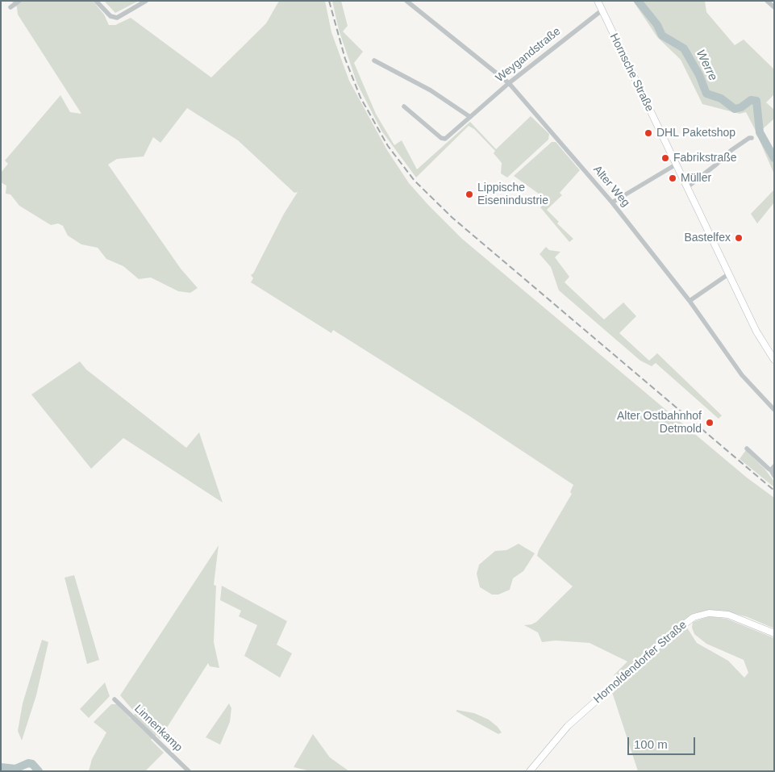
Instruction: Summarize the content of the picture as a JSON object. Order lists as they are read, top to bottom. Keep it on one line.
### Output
{"streets":{"main road":["Hornsche Straße","Hornoldendorfer Straße"],"street":["Weygandstraße","Alter Weg","Linnenkamp"]},"crossings":[["Weygandstraße","Hornsche Straße"],["Weygandstraße","Alter Weg"]],"water":["Werre"],"places":["DHL Paketshop","Fabrikstraße","Müller","Lippische Eisenindustrie","Bastelfex","Alter Ostbahnhof Detmold"],"scale_bar":"100 m"}
